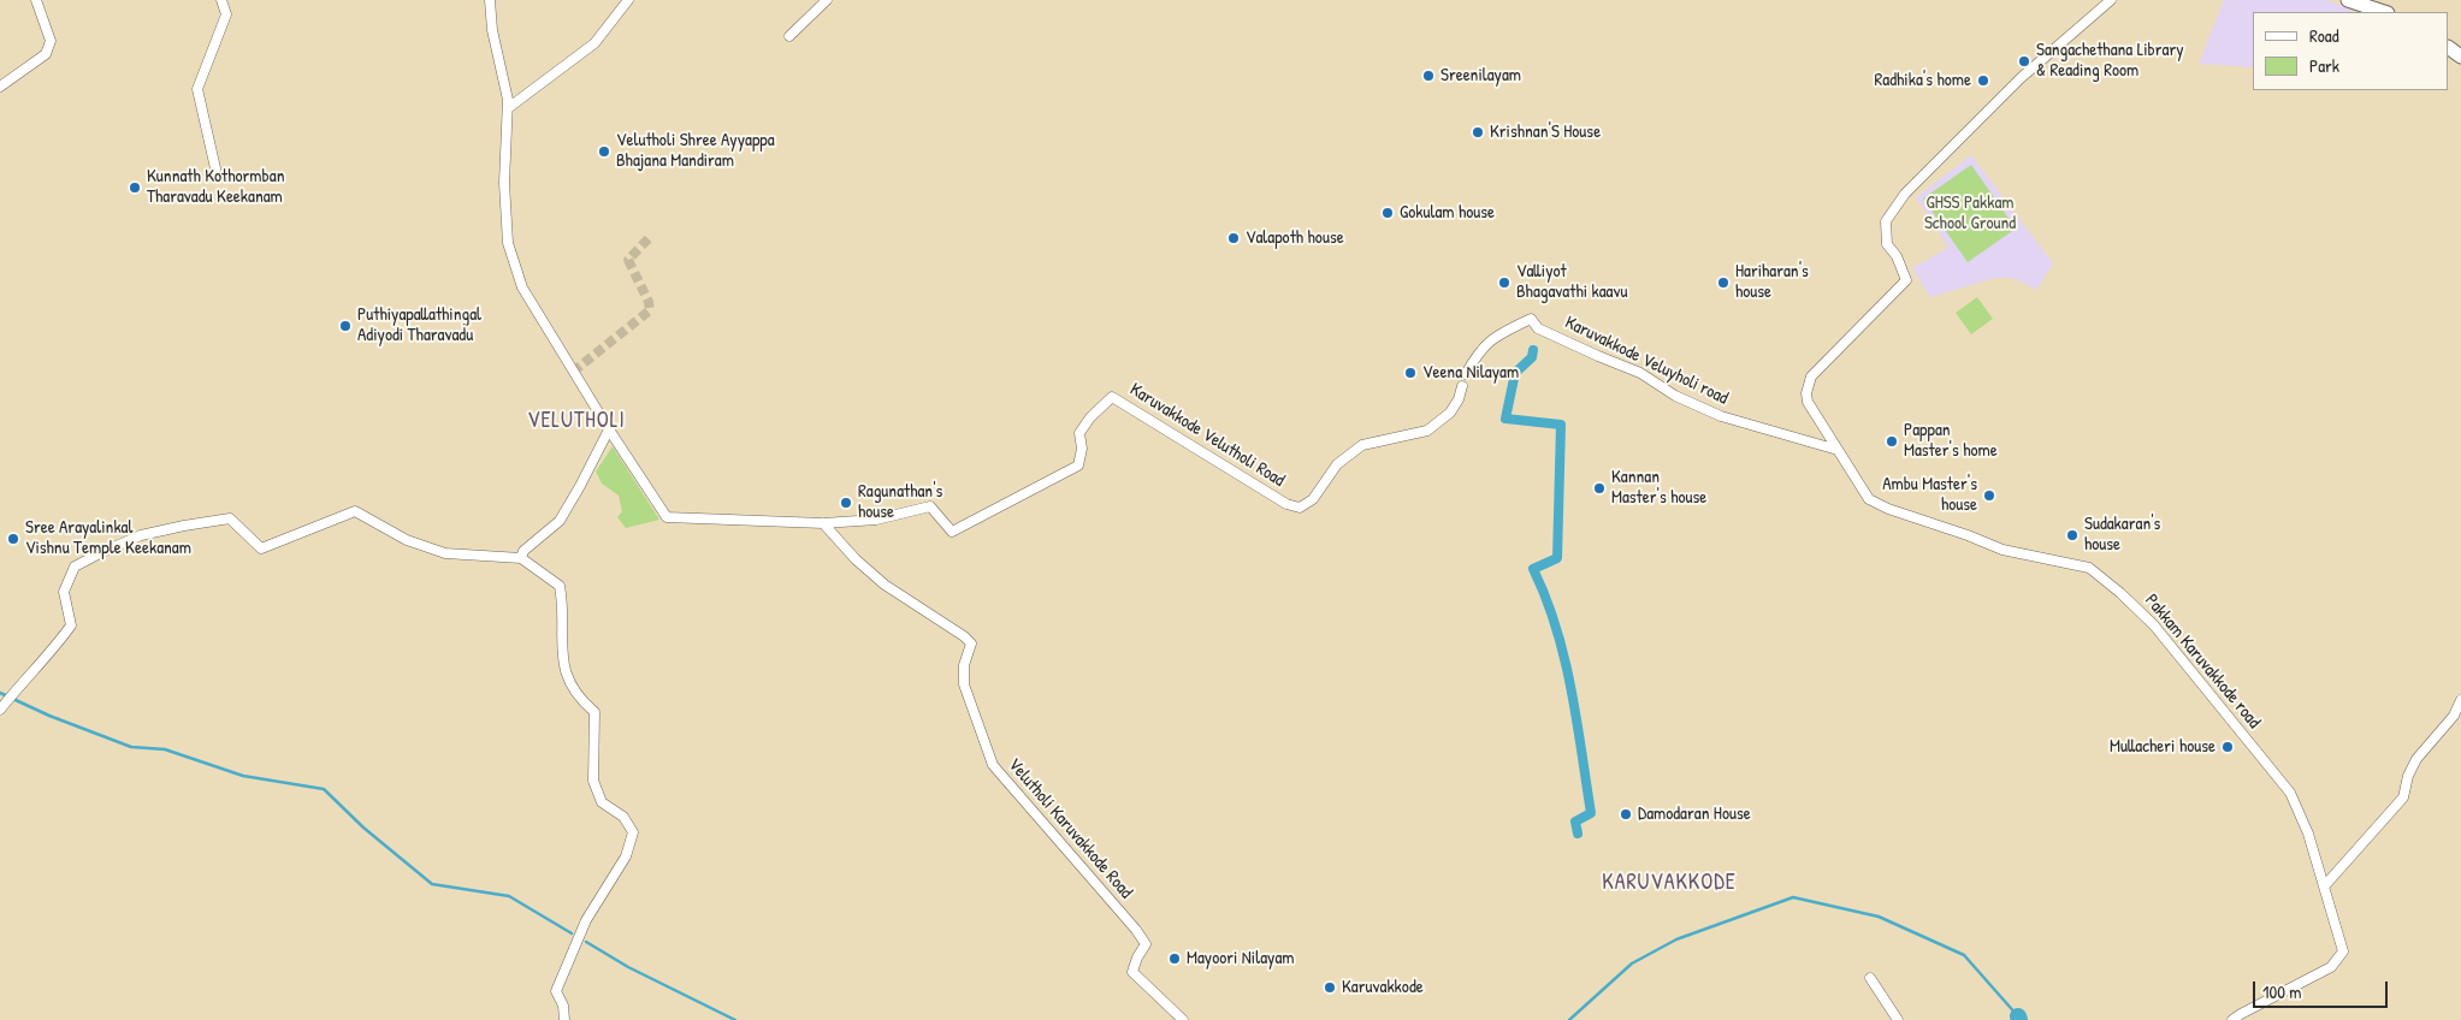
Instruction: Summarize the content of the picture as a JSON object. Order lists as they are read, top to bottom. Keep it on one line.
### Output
{"streets":{"street":["Karuvakkode Veluyholi road","Karuvakkode Velutholi Road","Pakkam Karuvakkode road","Velutholi Karuvakkode Road"]},"crossings":[["Karuvakkode Veluyholi road","Pakkam Karuvakkode road"],["Karuvakkode Velutholi Road","Velutholi Karuvakkode Road"]],"districts":["VELUTHOLI","KARUVAKKODE"],"parks":["GHSS Pakkam School Ground"],"places":["Sangachethana Library & Reading Room","Sreenilayam","Radhika's home","Krishnan'S House","Velutholi Shree Ayyappa Bhajana Mandiram","Kunnath Kothormban Tharavadu Keekanam","Gokulam house","Valapoth house","Valliyot Bhagavathi kaavu","Hariharan's house","Puthiyapallathingal Adiyodi Tharavadu","Veena Nilayam","Pappan Master's home","Kannan Master's house","Ambu Master's house","Ragunathan's house","Sudakaran's house","Sree Arayalinkal Vishnu Temple Keekanam","Mullacheri house","Damodaran House","Mayoori Nilayam","Karuvakkode"],"legend":["Road","Park"],"scale_bar":"100 m"}
